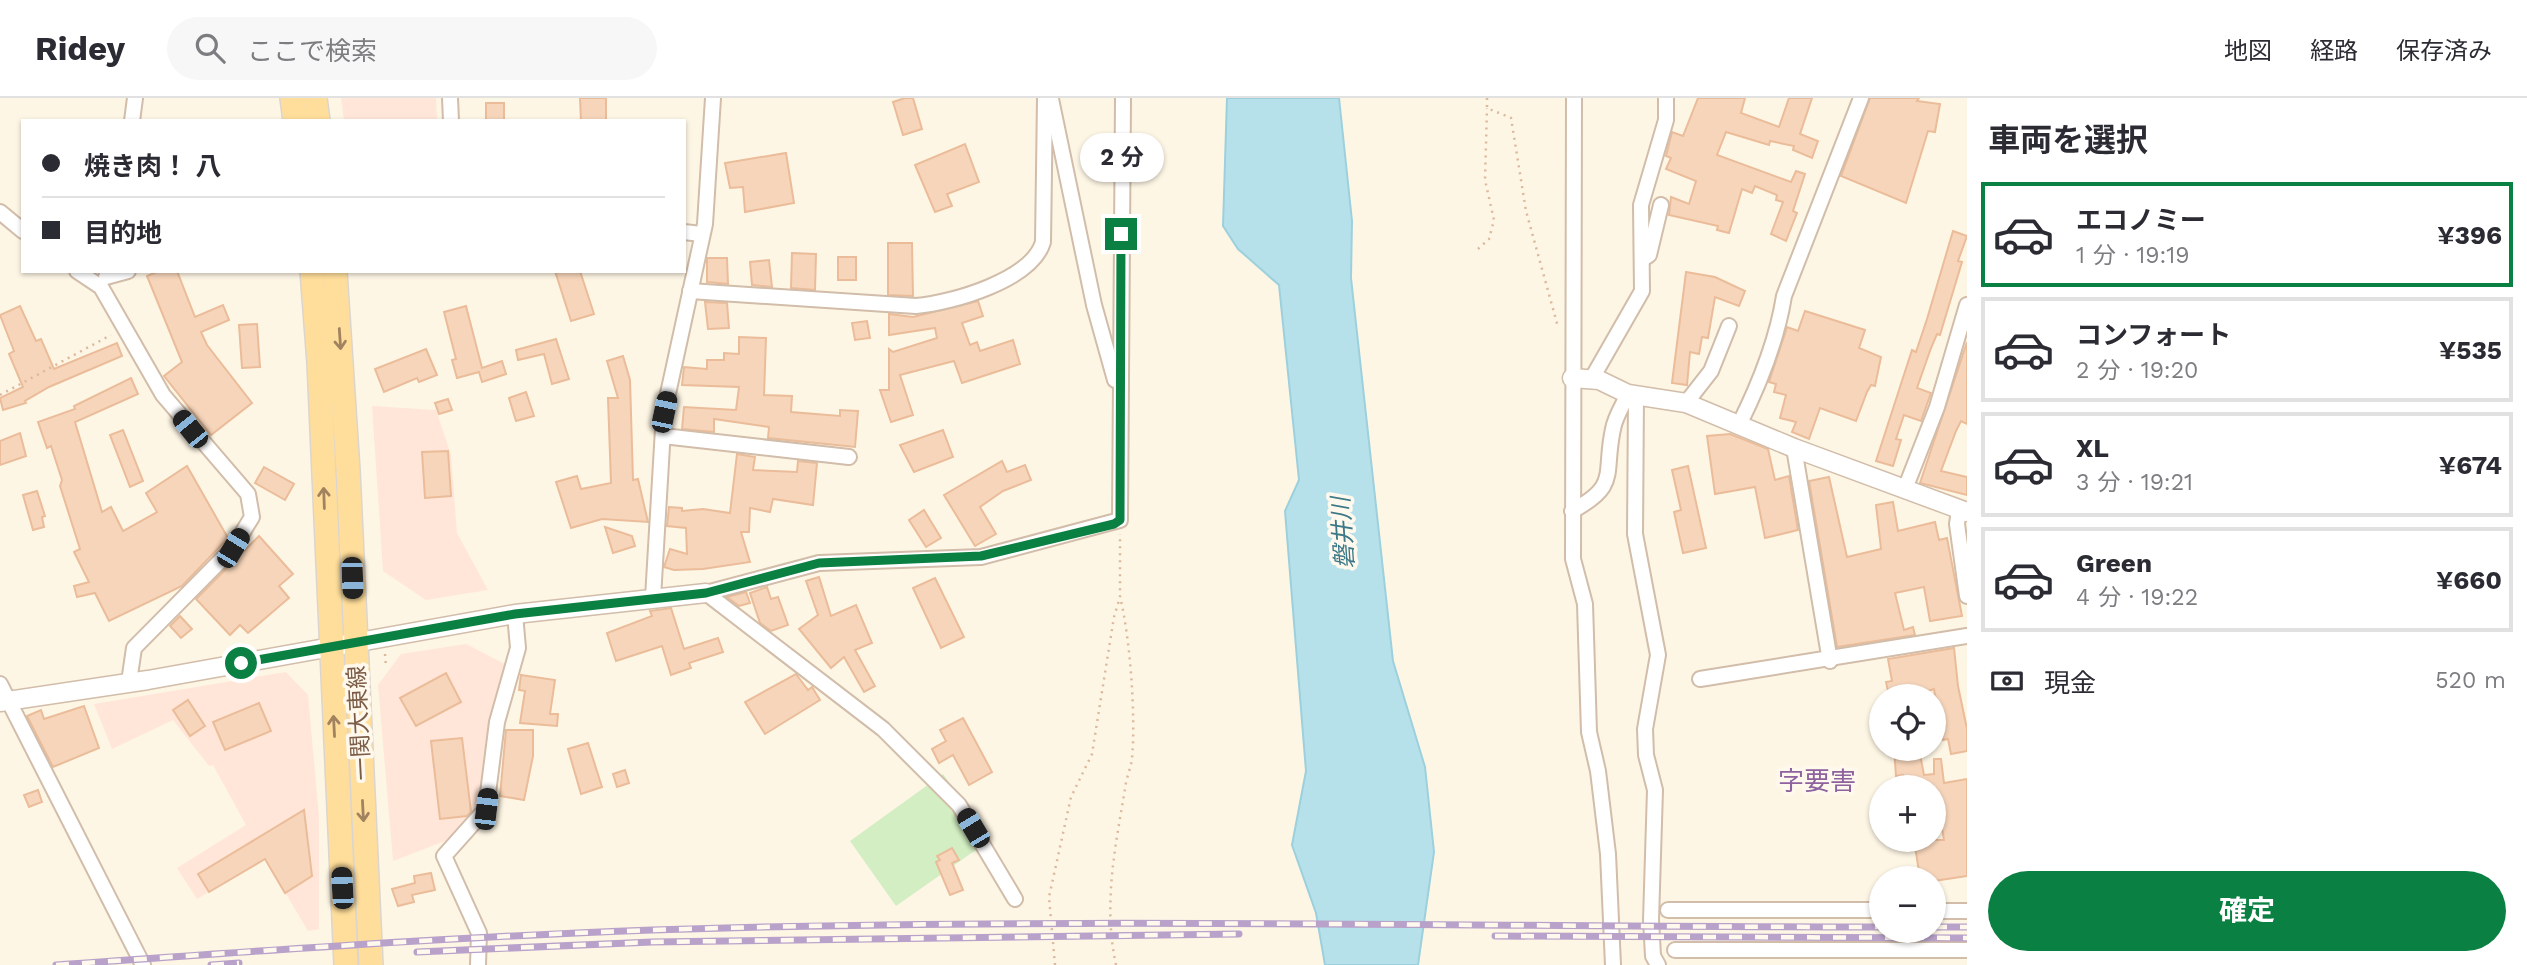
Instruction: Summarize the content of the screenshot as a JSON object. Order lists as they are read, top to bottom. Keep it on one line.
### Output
{"streets":{"main road":["一関大東線"]},"districts":["字要害"],"water":["磐井川"],"page":{"header":"Ridey","search":"ここで検索","nav":["地図","経路","保存済み"],"heading":"車両を選択","banner":["焼き肉！ 八","目的地"],"bubble":"2 分","list":[{"name":"エコノミー","note":"1 分 · 19:19","value":"¥396"},{"name":"コンフォート","note":"2 分 · 19:20","value":"¥535"},{"name":"XL","note":"3 分 · 19:21","value":"¥674"},{"name":"Green","note":"4 分 · 19:22","value":"¥660"}],"pay":["現金","520 m"],"map_buttons":["+","−"],"buttons":"確定"}}
